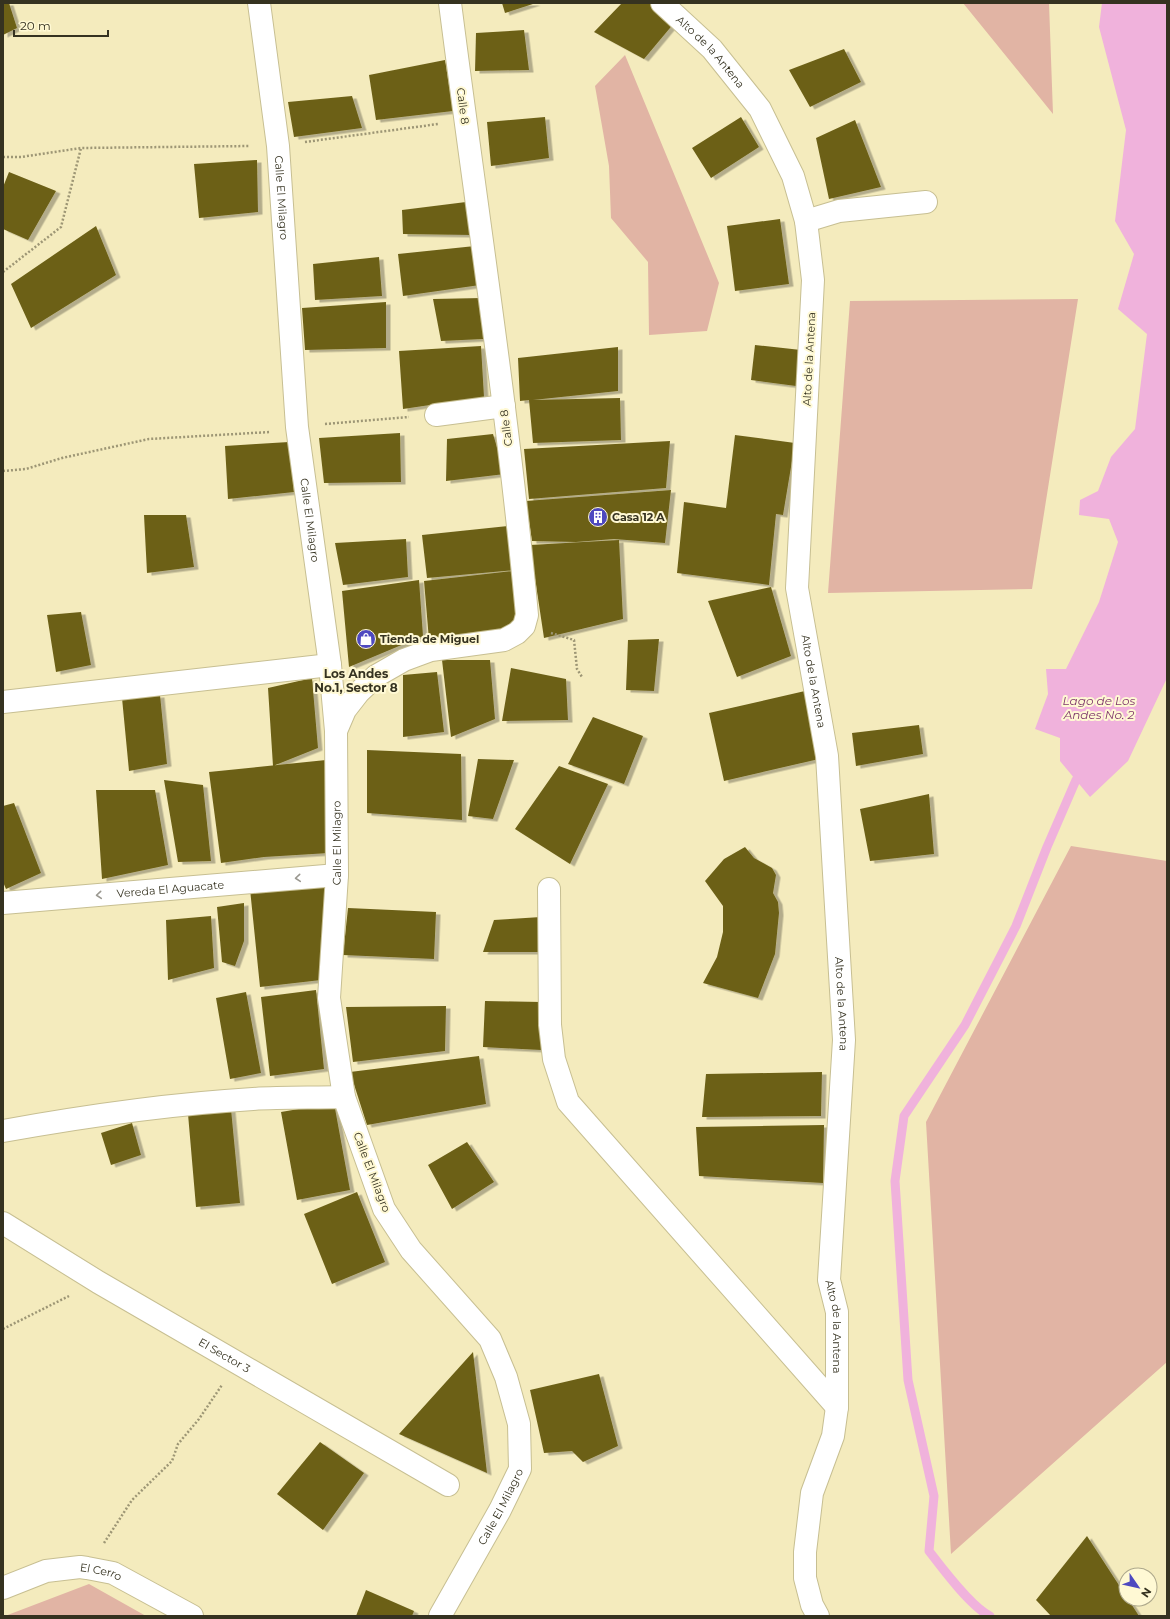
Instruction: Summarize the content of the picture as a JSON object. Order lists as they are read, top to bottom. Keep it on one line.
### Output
{"streets":{"street":["Alto de la Antena","Calle 8","Calle El Milagro","Vereda El Aguacate","El Sector 3","El Cerro"]},"crossings":[["Calle El Milagro","Vereda El Aguacate"]],"one_way":["Vereda El Aguacate"],"districts":["Los Andes No.1, Sector 8"],"water":["Lago de Los Andes No. 2"],"places":{"building":["Casa 12 A"],"shop":["Tienda de Miguel"]},"scale_bar":"20 m","north":"bottom right"}
